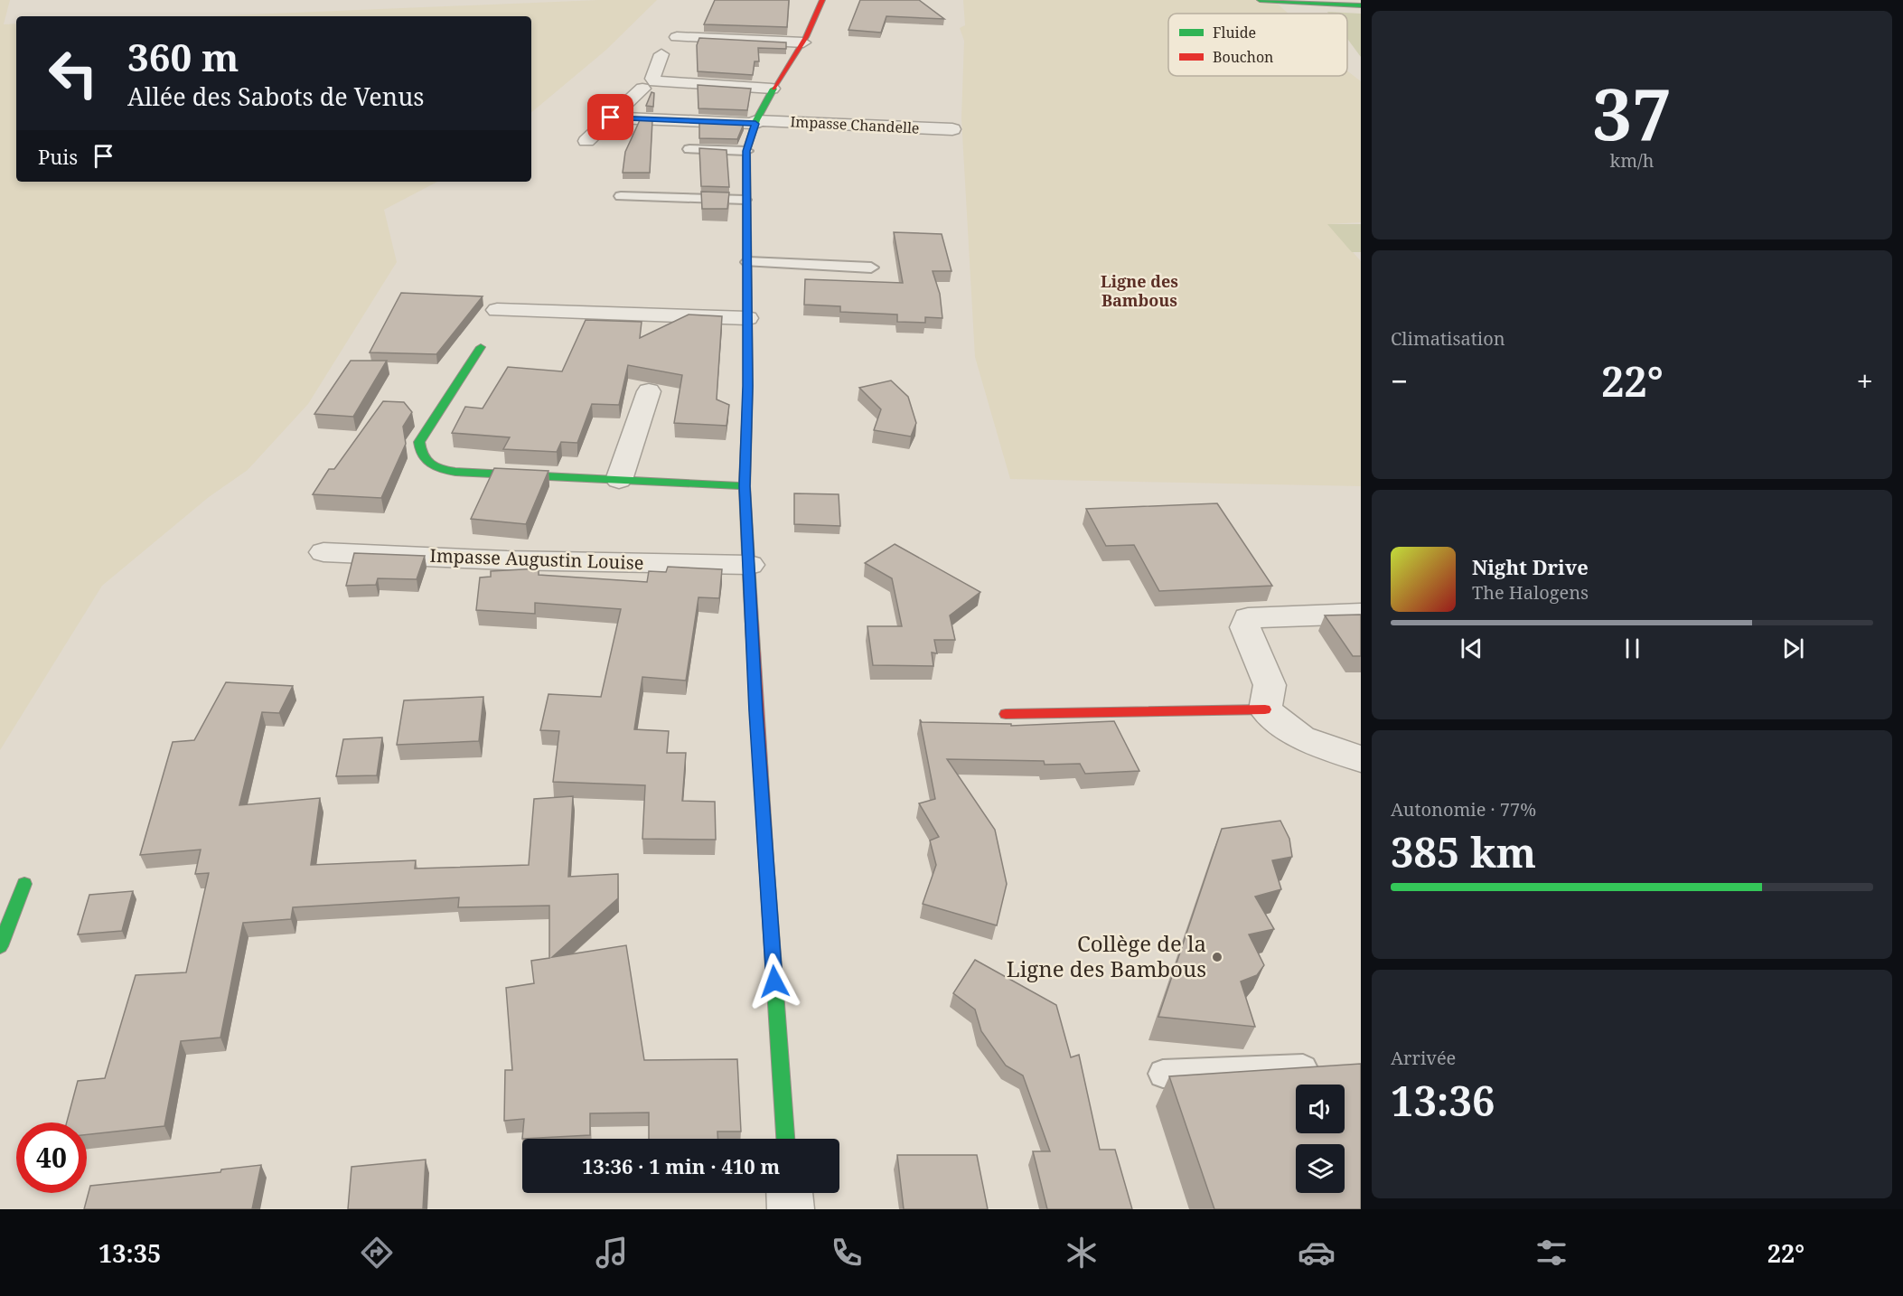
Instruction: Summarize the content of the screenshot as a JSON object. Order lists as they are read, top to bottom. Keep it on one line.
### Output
{"streets":{"street":["Impasse Chandelle","Impasse Augustin Louise"]},"districts":["Ligne des Bambous"],"places":["Collège de la Ligne des Bambous"],"legend":["Fluide","Bouchon"],"page":{"tile":[["37","km/h"],"Climatisation",["Autonomie · 77%","385 km"],["Arrivée","13:36"]],"turn":["360 m","Allée des Sabots de Venus"],"then":"Puis","heat":["−","22°","+"],"song":["Night Drive","The Halogens"],"limit":"40","trip":"13:36 · 1 min · 410 m","tabs":["13:35","22°"]}}
